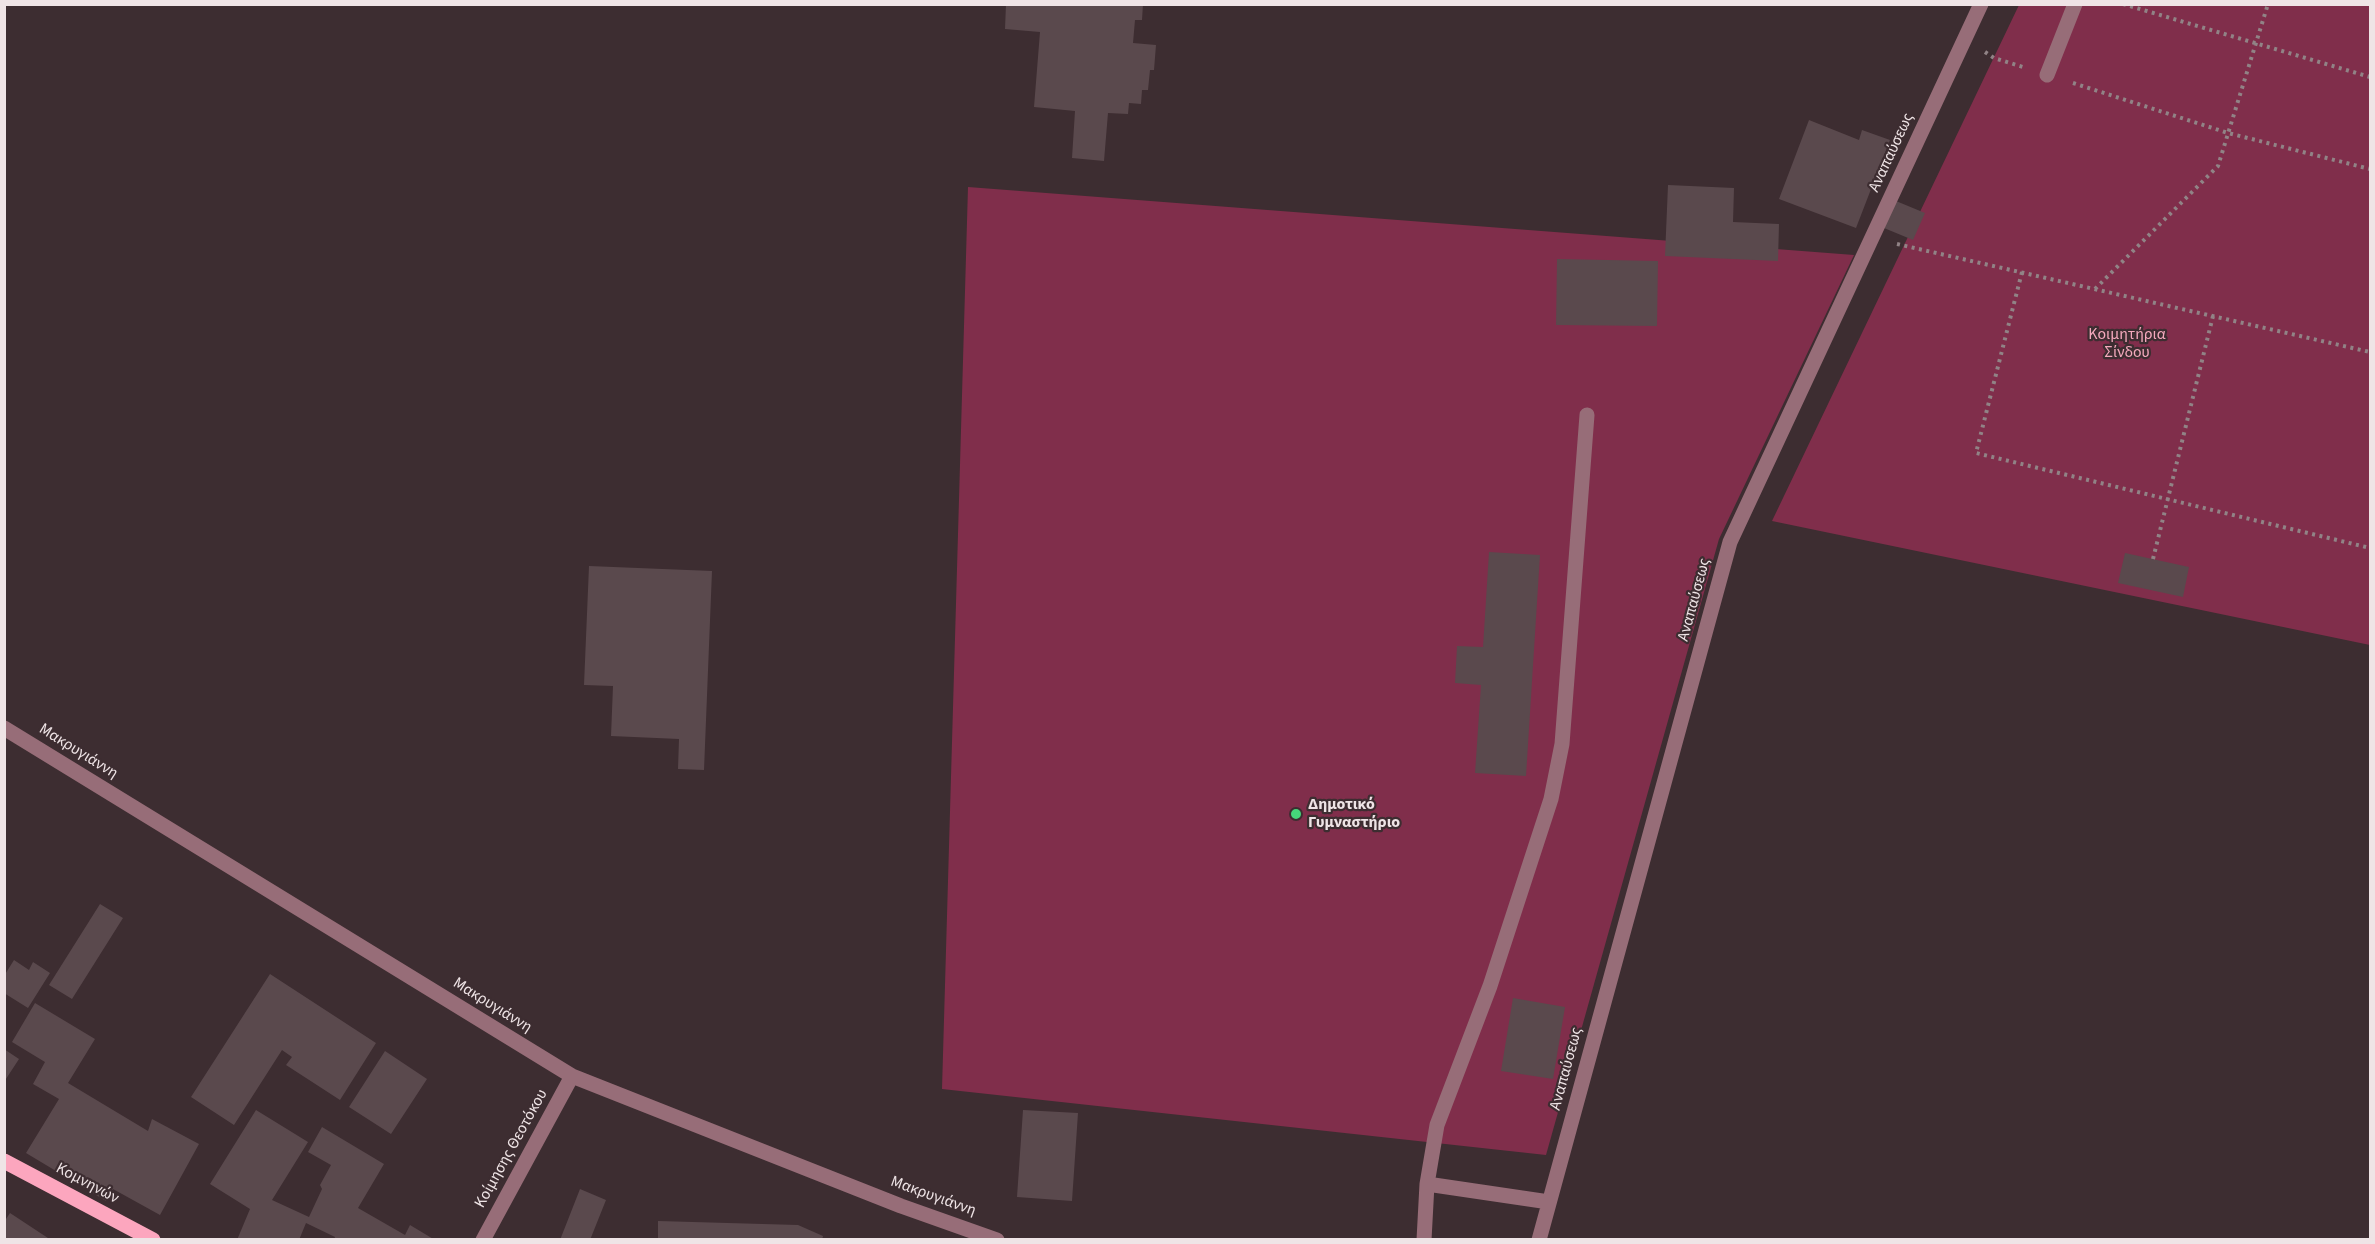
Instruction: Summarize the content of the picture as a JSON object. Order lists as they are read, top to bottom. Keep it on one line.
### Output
{"streets":{"main road":["Κομνηνών"],"street":["Αναπαύσεως","Μακρυγιάννη","Κοίμησης Θεοτόκου"]},"crossings":[["Μακρυγιάννη","Κοίμησης Θεοτόκου"]],"parks":["Κοιμητήρια Σίνδου"],"places":["Δημοτικό Γυμναστήριο"]}
